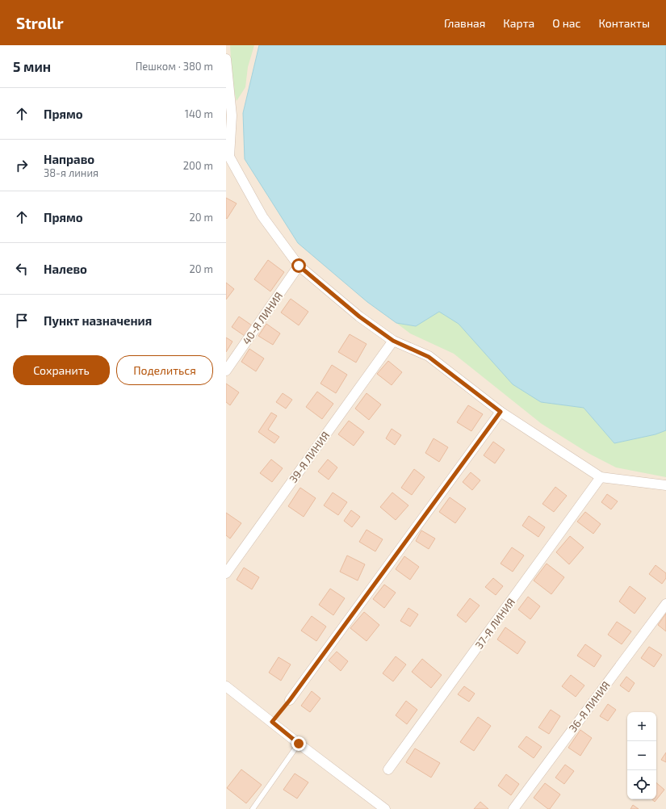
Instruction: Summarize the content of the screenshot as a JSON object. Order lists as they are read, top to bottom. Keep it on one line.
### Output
{"streets":{"street":["40-Я ЛИНИЯ","39-Я ЛИНИЯ","37-Я ЛИНИЯ","36-Я ЛИНИЯ"]},"page":{"header":"Strollr","nav":["Главная","Карта","О нас","Контакты"],"heading":["5 мин","Пешком · 380 m"],"list":[["Прямо","140 m"],["Направо","38-я линия","200 m"],["Прямо","20 m"],["Налево","20 m"],"Пункт назначения"],"buttons":["Сохранить","Поделиться"],"map_buttons":["+","−"]}}
